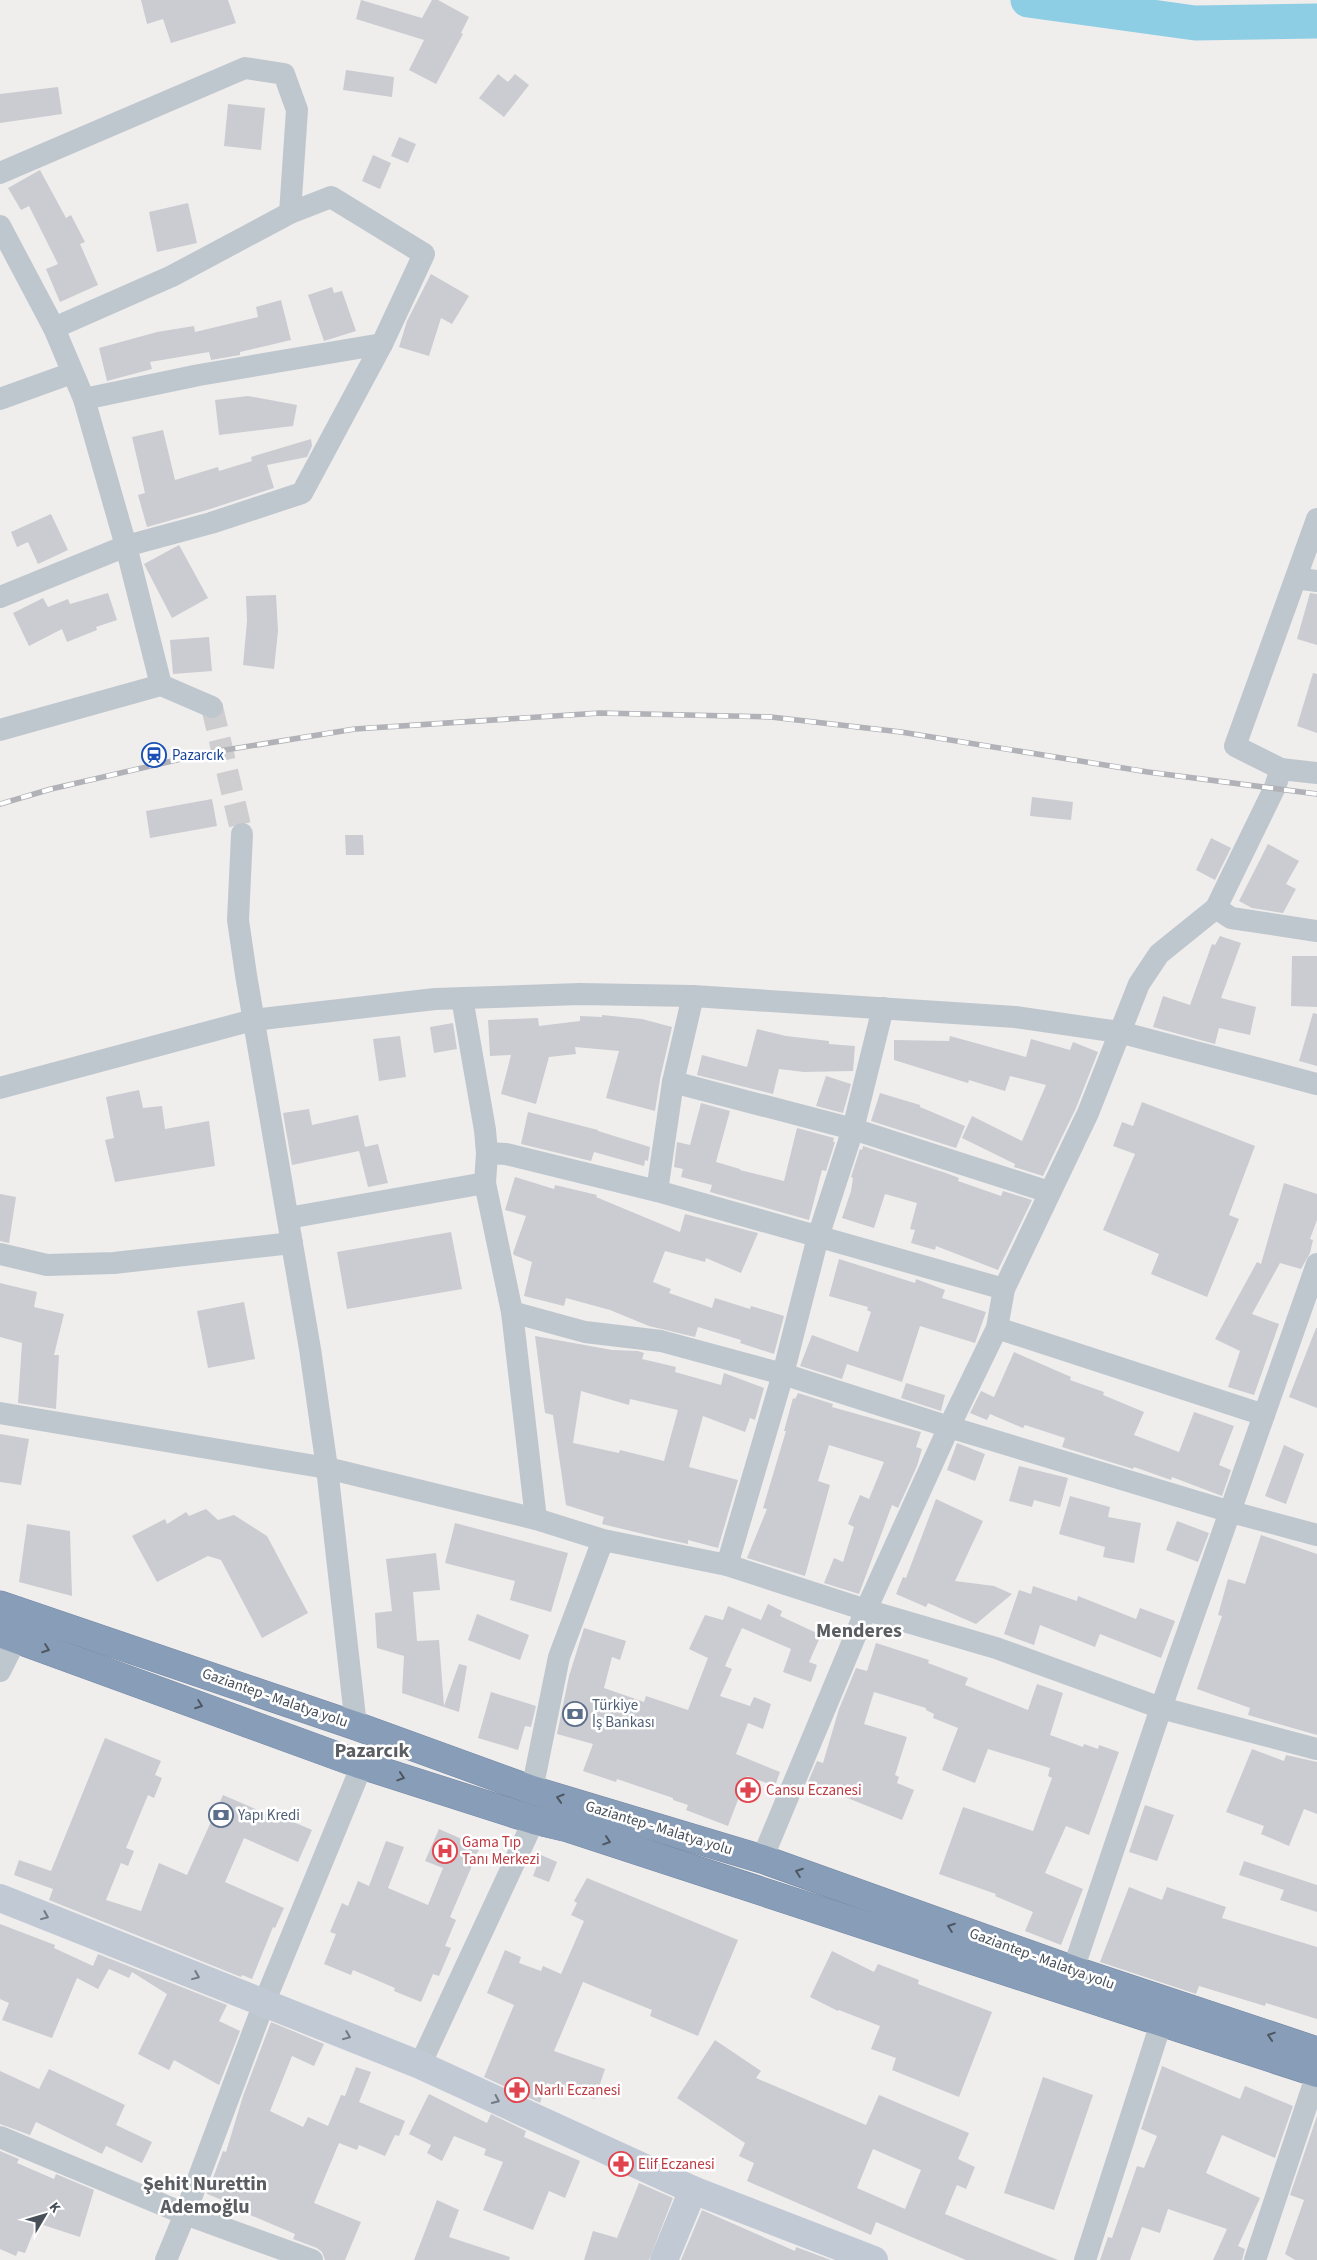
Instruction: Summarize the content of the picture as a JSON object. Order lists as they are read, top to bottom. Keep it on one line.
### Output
{"streets":{"highway":["Gaziantep - Malatya yolu"]},"districts":["Menderes","Pazarcık","Şehit Nurettin Ademoğlu"],"places":{"station":["Pazarcık"],"bank":["Türkiye İş Bankası","Yapı Kredi"],"pharmacy":["Cansu Eczanesi","Narlı Eczanesi","Elif Eczanesi"],"hospital":["Gama Tıp Tanı Merkezi"]},"north":"top right"}
